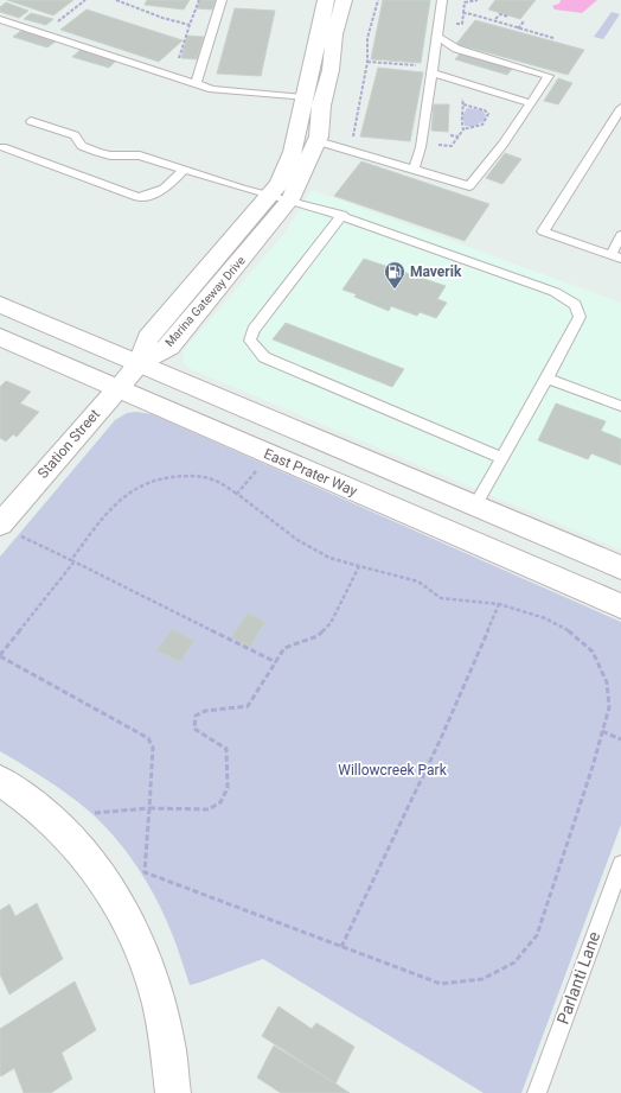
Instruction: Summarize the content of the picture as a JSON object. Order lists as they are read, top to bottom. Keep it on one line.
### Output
{"streets":{"street":["Marina Gateway Drive","Station Street","East Prater Way"],"lane":["Parlanti Lane"]},"crossings":[["Marina Gateway Drive","Station Street"],["Station Street","East Prater Way"]],"parks":["Willowcreek Park"],"places":{"fuel station":["Maverik"]}}
